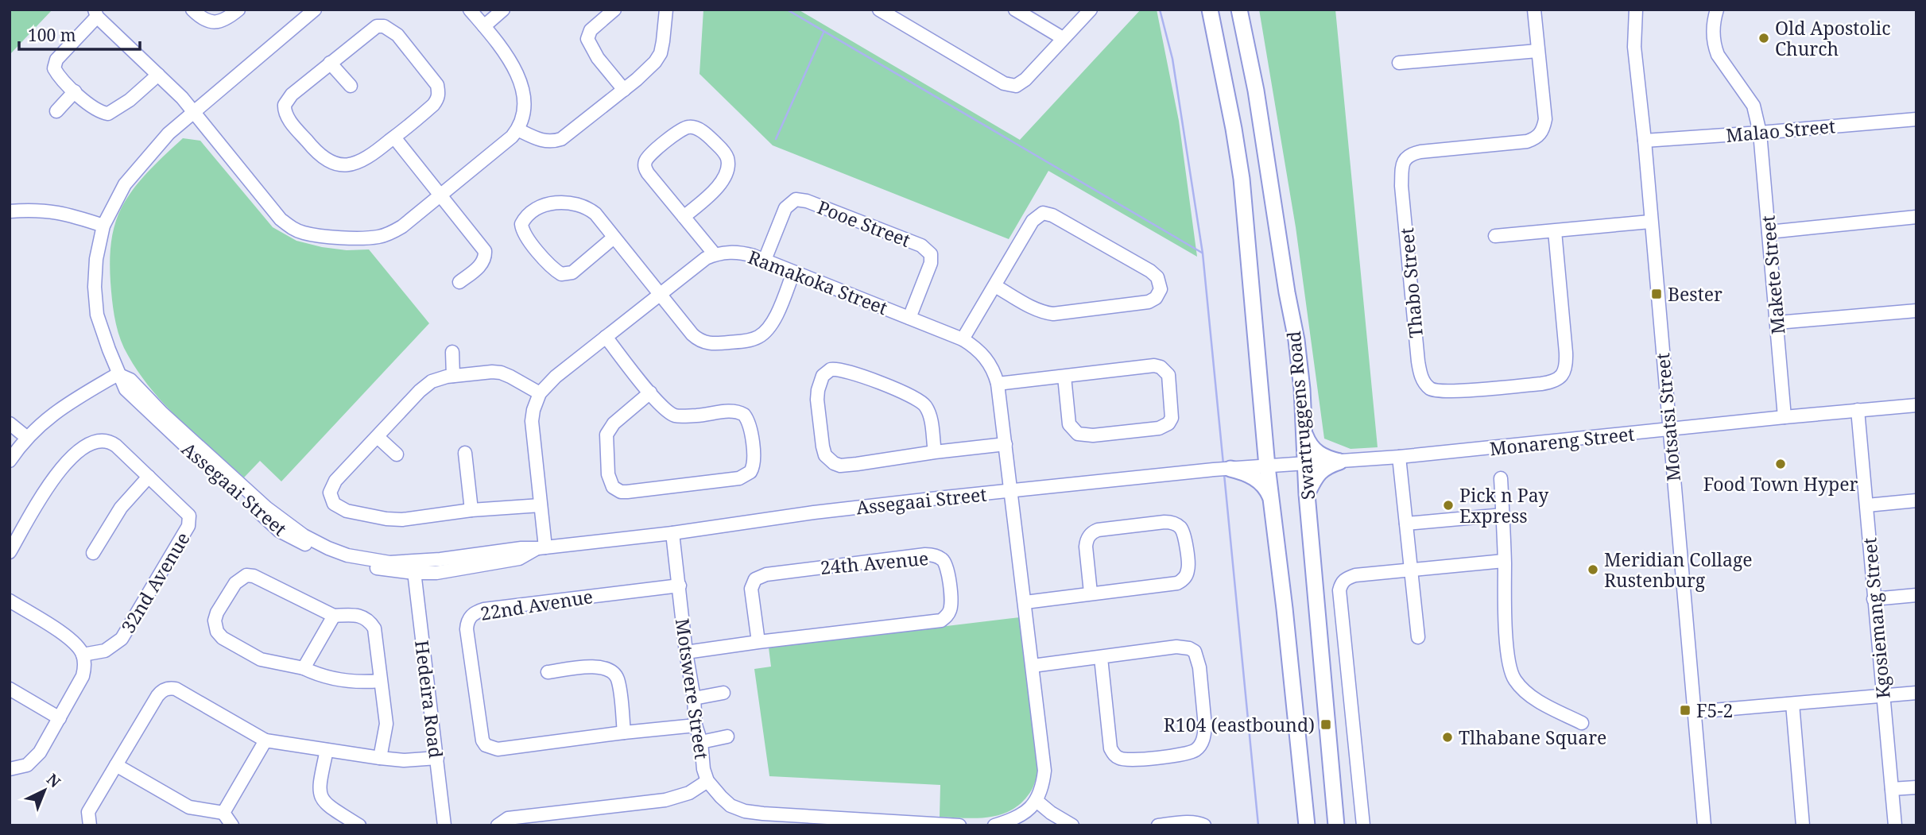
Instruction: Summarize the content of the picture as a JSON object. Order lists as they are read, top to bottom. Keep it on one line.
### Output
{"streets":{"main road":["Swartruggens Road"],"street":["Malao Street","Pooe Street","Makete Street","Ramakoka Street","Thabo Street","Motsatsi Street","Monareng Street","Assegaai Street","24th Avenue","32nd Avenue","22nd Avenue","Kgosiemang Street","Motswere Street","Hedeira Road"]},"crossings":[["Malao Street","Makete Street"],["Malao Street","Motsatsi Street"],["Pooe Street","Ramakoka Street"],["Makete Street","Monareng Street"],["Ramakoka Street","Assegaai Street"],["Swartruggens Road","Monareng Street"],["Swartruggens Road","Assegaai Street"],["Motsatsi Street","Monareng Street"],["Monareng Street","Assegaai Street"],["Monareng Street","Kgosiemang Street"],["Assegaai Street","Motswere Street"],["Assegaai Street","Hedeira Road"],["24th Avenue","Motswere Street"],["22nd Avenue","Motswere Street"]],"places":{"other":["Old Apostolic Church","Food Town Hyper","Pick n Pay Express","Meridian Collage Rustenburg","Tlhabane Square"],"transit":["Bester","F5-2","R104 (eastbound)"]},"scale_bar":"100 m","north":"top right"}
